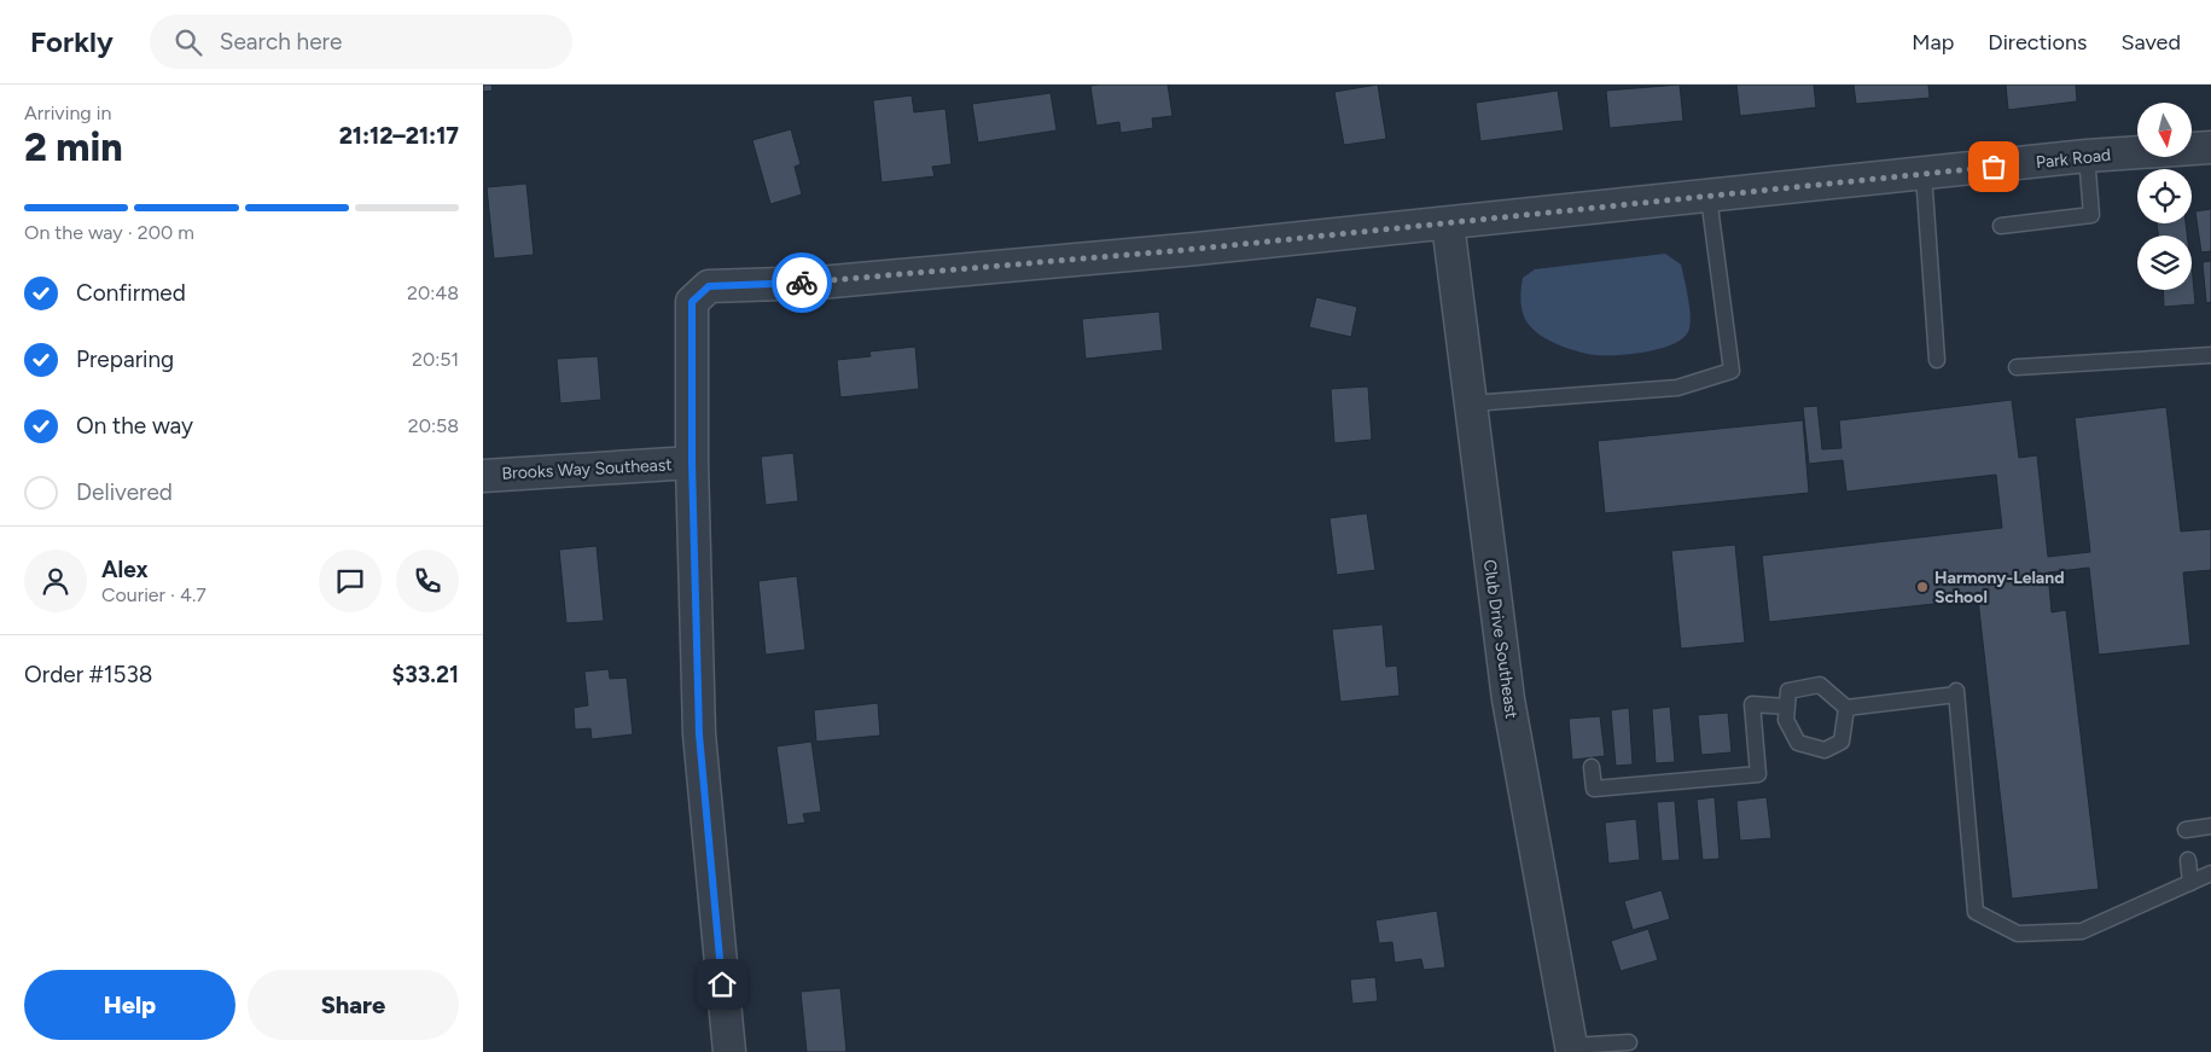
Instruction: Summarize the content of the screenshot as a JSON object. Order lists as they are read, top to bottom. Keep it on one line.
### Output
{"streets":{"street":["Park Road","Brooks Way Southeast","Club Drive Southeast"]},"crossings":[["Park Road","Brooks Way Southeast"],["Park Road","Club Drive Southeast"]],"places":["Harmony-Leland School"],"north":"bottom","page":{"header":"Forkly","search":"Search here","nav":["Map","Directions","Saved"],"heading":["2 min","Arriving in","21:12–21:17"],"panel":["Alex","Courier · 4.7","Order #1538","$33.21"],"bar":"On the way · 200 m","list":[["Confirmed","20:48"],["Preparing","20:51"],["On the way","20:58"],"Delivered"],"buttons":["Help","Share"]}}
